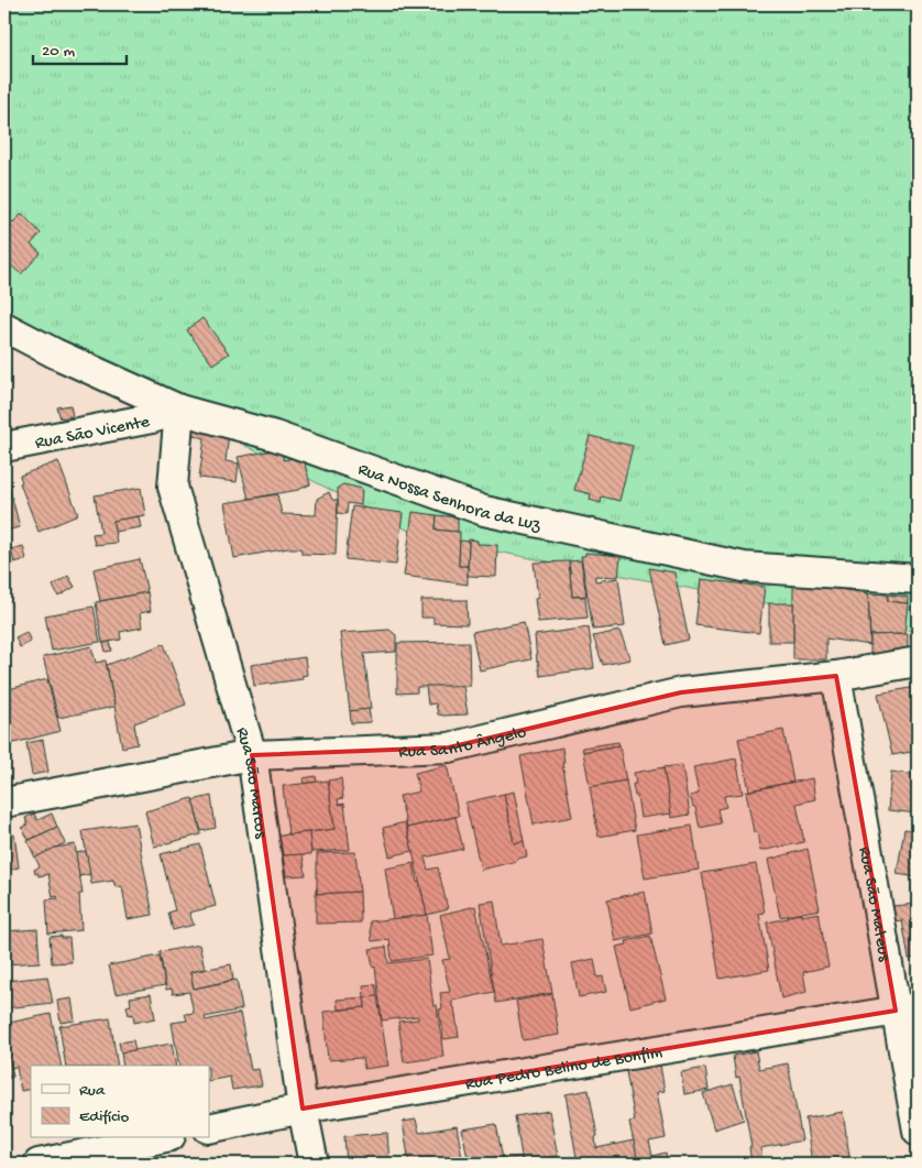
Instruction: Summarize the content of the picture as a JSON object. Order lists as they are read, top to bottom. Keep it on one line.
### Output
{"streets":{"street":["Rua São Vicente","Rua Nossa Senhora da Luz","Rua Santo Ângelo","Rua São Marcos","Rua São Mateus","Rua Pedro Belino de Bonfim"]},"crossings":[["Rua São Vicente","Rua Nossa Senhora da Luz"],["Rua São Vicente","Rua São Marcos"],["Rua Nossa Senhora da Luz","Rua São Marcos"],["Rua Santo Ângelo","Rua São Marcos"],["Rua Santo Ângelo","Rua São Mateus"],["Rua São Marcos","Rua Pedro Belino de Bonfim"],["Rua São Mateus","Rua Pedro Belino de Bonfim"]],"legend":["Rua","Edifício"],"scale_bar":"20 m"}
